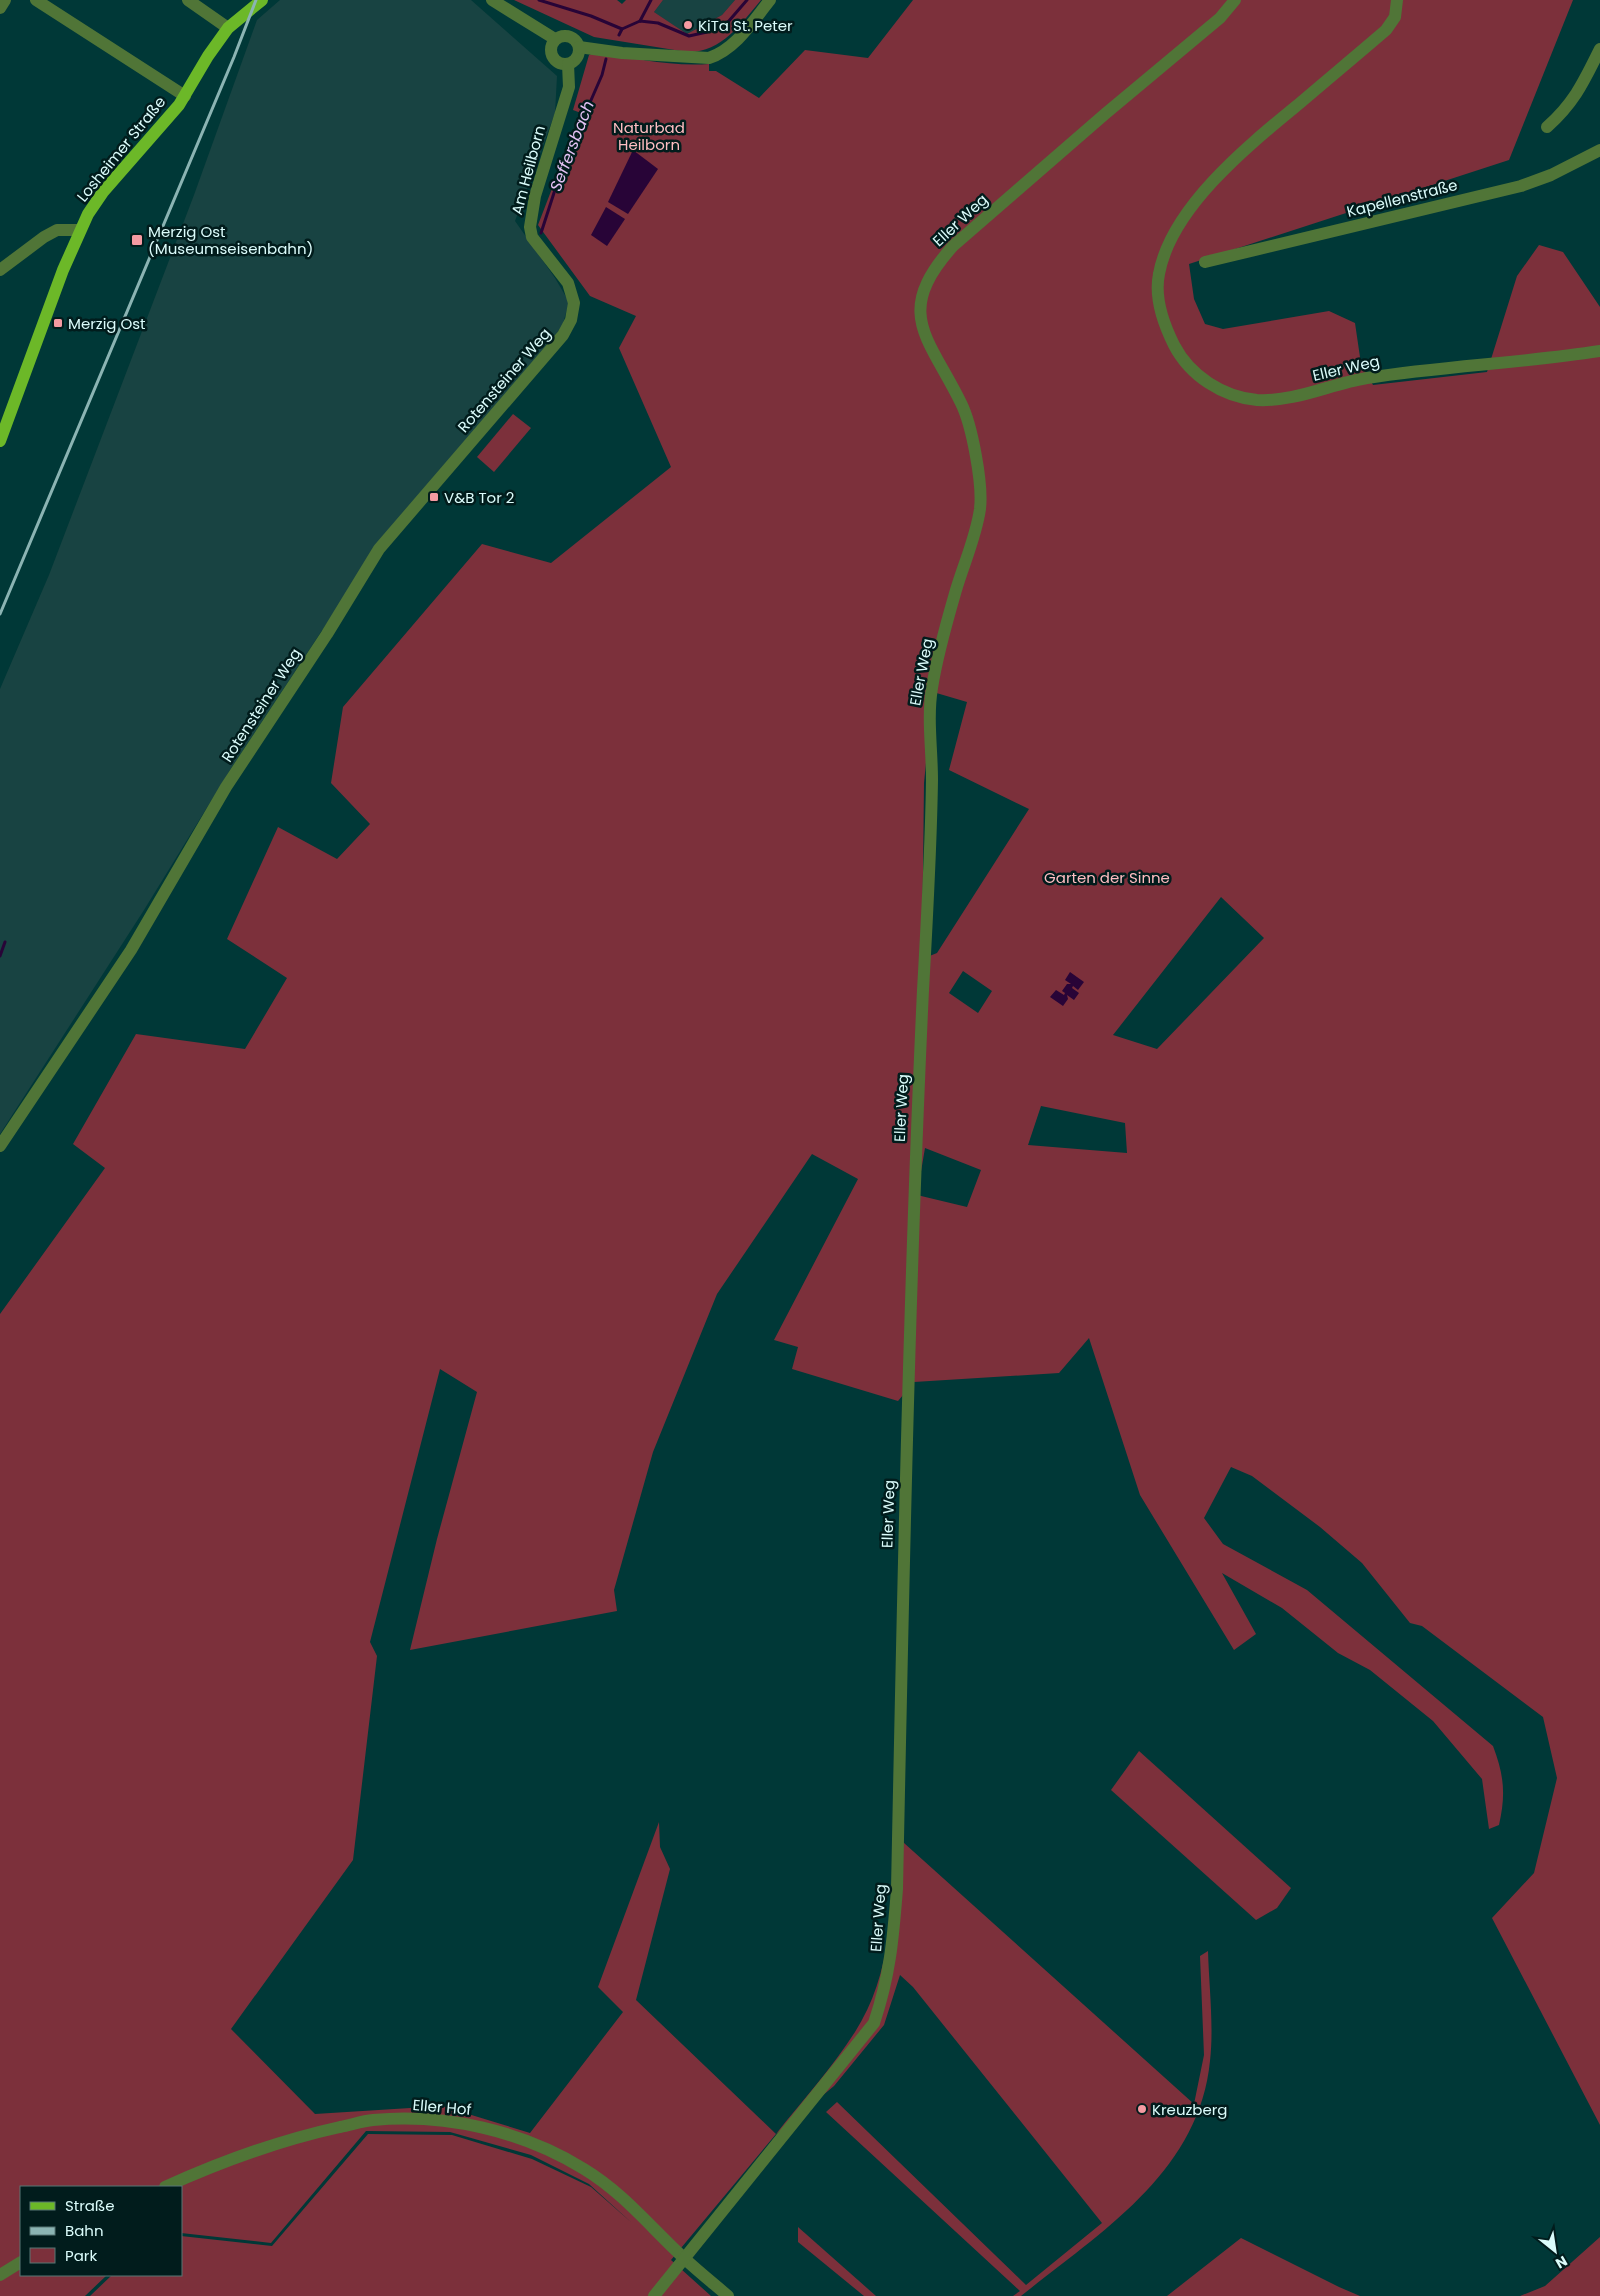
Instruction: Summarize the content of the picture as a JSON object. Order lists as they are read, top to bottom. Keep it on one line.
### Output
{"streets":{"main road":["Losheimer Straße"],"street":["Am Heilborn","Kapellenstraße","Eller Weg","Rotensteiner Weg","Eller Hof"]},"crossings":[["Am Heilborn","Rotensteiner Weg"],["Eller Weg","Eller Hof"]],"water":["Seffersbach"],"parks":["Naturbad Heilborn","Garten der Sinne"],"places":{"other":["KiTa St. Peter","Kreuzberg"],"transit":["Merzig Ost (Museumseisenbahn)","Merzig Ost","V&B Tor 2"]},"legend":["Straße","Bahn","Park"],"north":"bottom right"}
